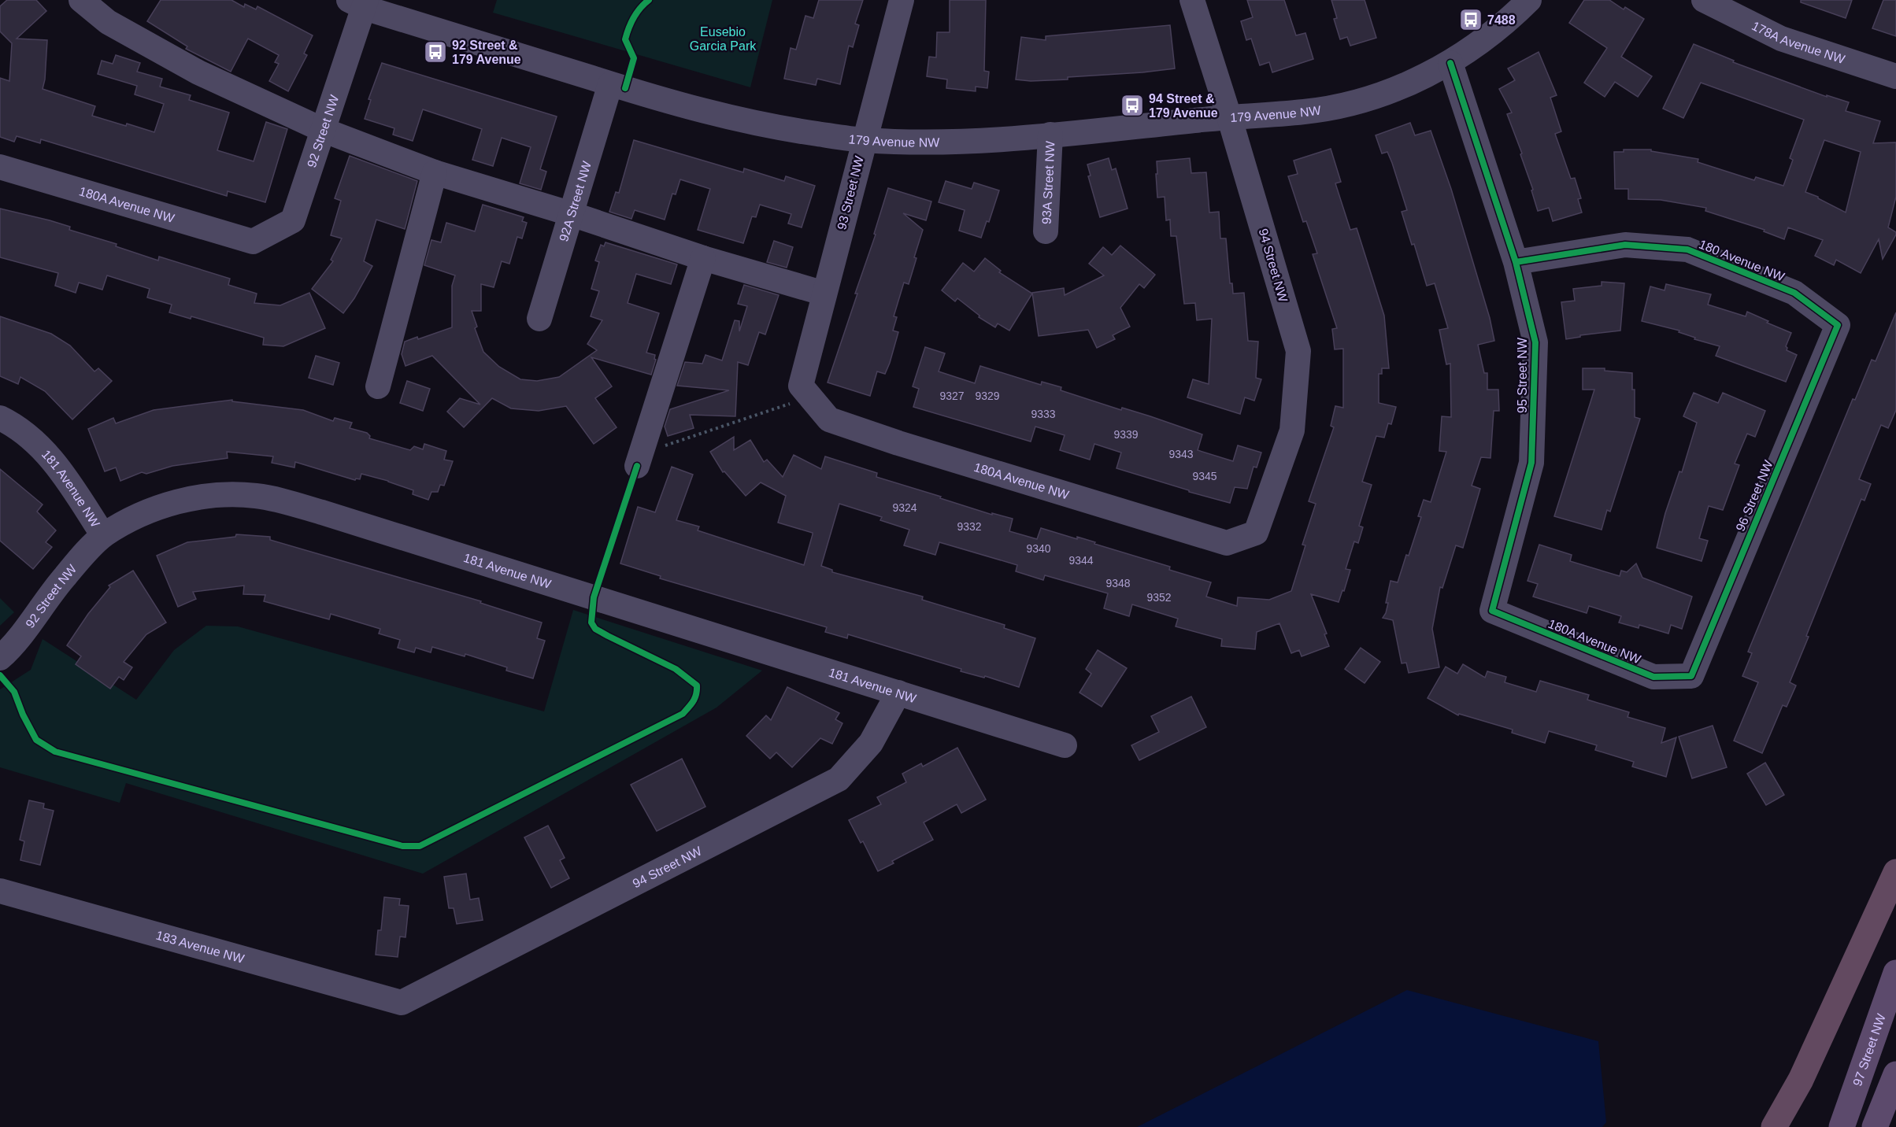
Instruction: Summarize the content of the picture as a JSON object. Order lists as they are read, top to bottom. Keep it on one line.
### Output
{"streets":{"main road":["97 Street NW"],"street":["178A Avenue NW","179 Avenue NW","92 Street NW","93A Street NW","93 Street NW","92A Street NW","180A Avenue NW","180 Avenue NW","94 Street NW","95 Street NW","181 Avenue NW","96 Street NW","183 Avenue NW"]},"crossings":[["179 Avenue NW","92 Street NW"],["179 Avenue NW","93A Street NW"],["179 Avenue NW","93 Street NW"],["179 Avenue NW","92A Street NW"],["179 Avenue NW","94 Street NW"],["179 Avenue NW","95 Street NW"],["92 Street NW","180A Avenue NW"],["92 Street NW","181 Avenue NW"],["93 Street NW","180A Avenue NW"],["180A Avenue NW","94 Street NW"],["180A Avenue NW","95 Street NW"],["180A Avenue NW","96 Street NW"],["180 Avenue NW","95 Street NW"],["180 Avenue NW","96 Street NW"],["94 Street NW","181 Avenue NW"],["94 Street NW","183 Avenue NW"]],"parks":["Eusebio Garcia Park"],"places":{"bus stop":["7488","92 Street & 179 Avenue","94 Street & 179 Avenue"]},"house_numbers":["9327","9329","9333","9339","9343","9345","9324","9332","9340","9344","9348","9352"]}
